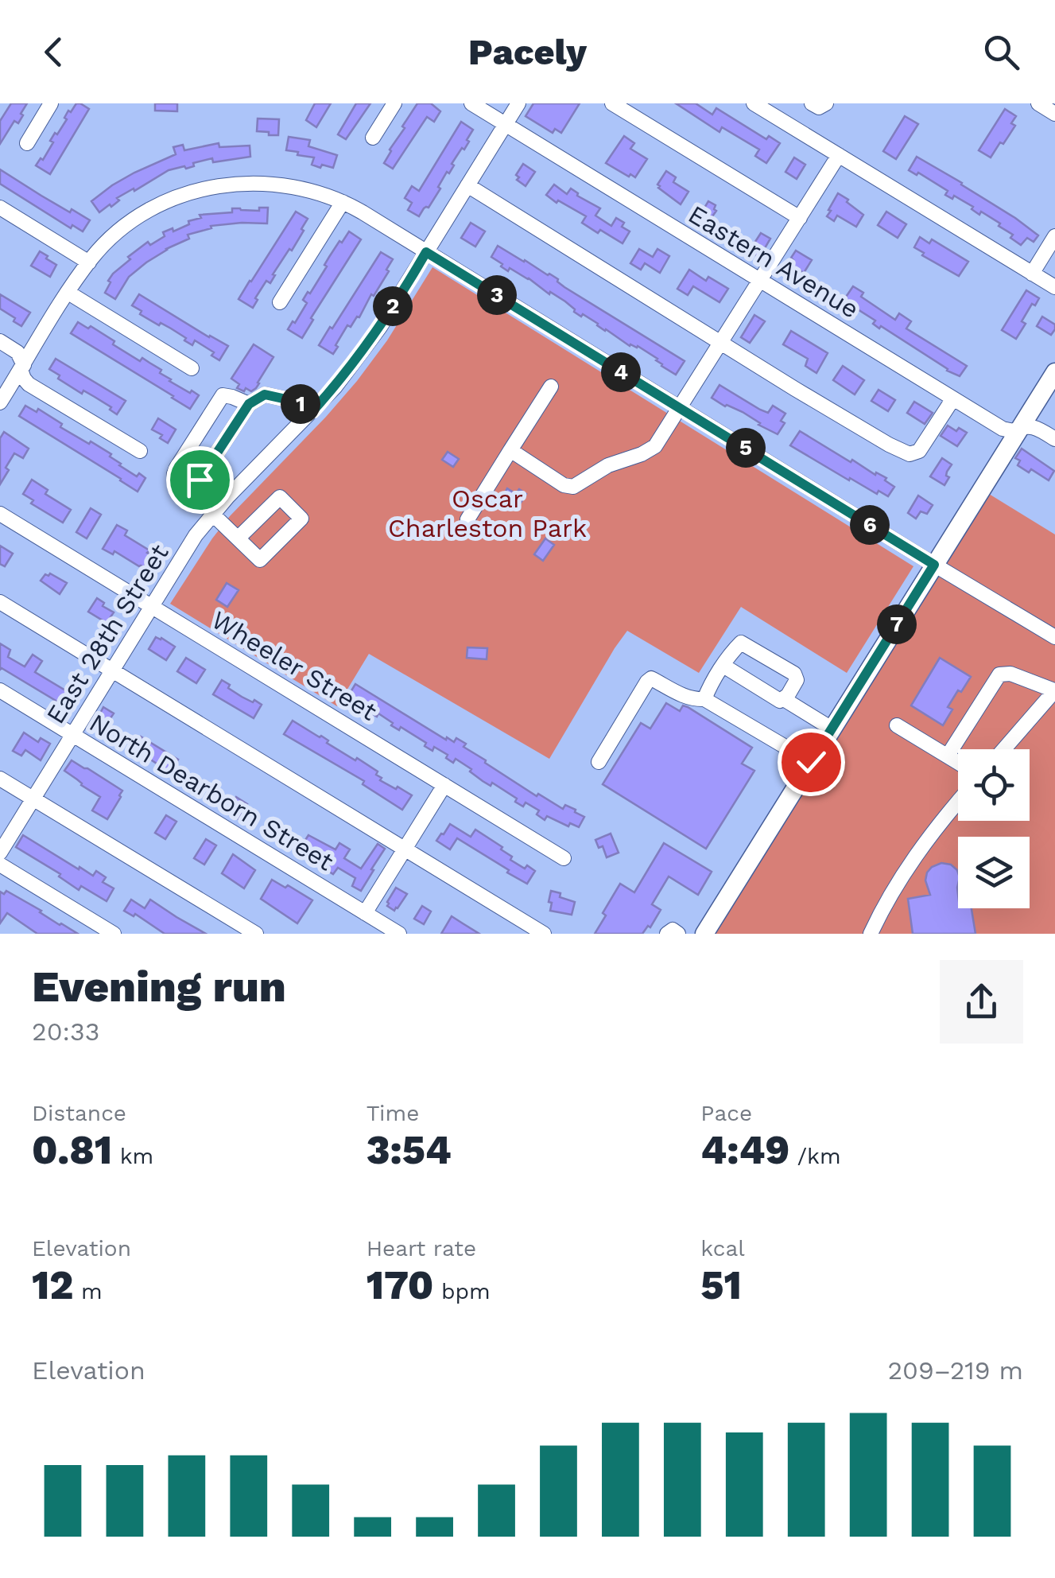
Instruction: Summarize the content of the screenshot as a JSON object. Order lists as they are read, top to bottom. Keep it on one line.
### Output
{"streets":{"street":["Eastern Avenue","East 28th Street","Wheeler Street","North Dearborn Street"]},"crossings":[["Eastern Avenue","East 28th Street"],["East 28th Street","Wheeler Street"],["East 28th Street","North Dearborn Street"]],"parks":["Oscar Charleston Park"],"page":{"header":"Pacely","pins":["3","2","4","1","5","6","7"],"heading":["Evening run","20:33"],"stats":[["Distance","0.81 km"],["Time","3:54"],["Pace","4:49 /km"],["Elevation","12 m"],["Heart rate","170 bpm"],["kcal","51"]],"chart":["Elevation","209–219 m"]}}
